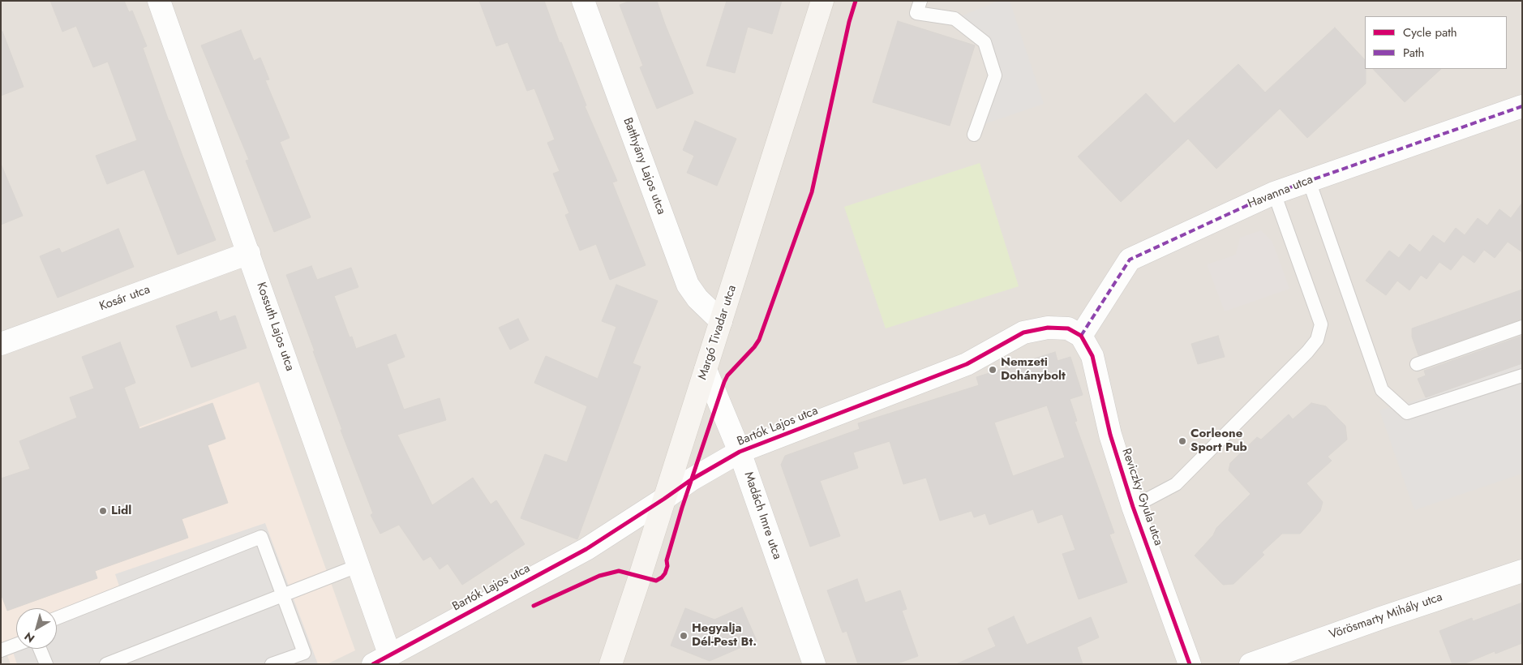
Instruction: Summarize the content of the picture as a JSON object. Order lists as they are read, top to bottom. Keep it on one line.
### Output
{"streets":{"street":["Batthyány Lajos utca","Havanna utca","Kosár utca","Kossuth Lajos utca","Margó Tivadar utca","Bartók Lajos utca","Reviczky Gyula utca","Madách Imre utca","Vörösmarty Mihály utca"]},"crossings":[["Batthyány Lajos utca","Margó Tivadar utca"],["Havanna utca","Bartók Lajos utca"],["Havanna utca","Reviczky Gyula utca"],["Kosár utca","Kossuth Lajos utca"],["Kossuth Lajos utca","Bartók Lajos utca"],["Margó Tivadar utca","Bartók Lajos utca"],["Margó Tivadar utca","Madách Imre utca"],["Bartók Lajos utca","Reviczky Gyula utca"],["Bartók Lajos utca","Madách Imre utca"]],"places":["Nemzeti Dohánybolt","Corleone Sport Pub","Lidl","Hegyalja Dél-Pest Bt."],"legend":["Cycle path","Path"],"north":"bottom left"}
